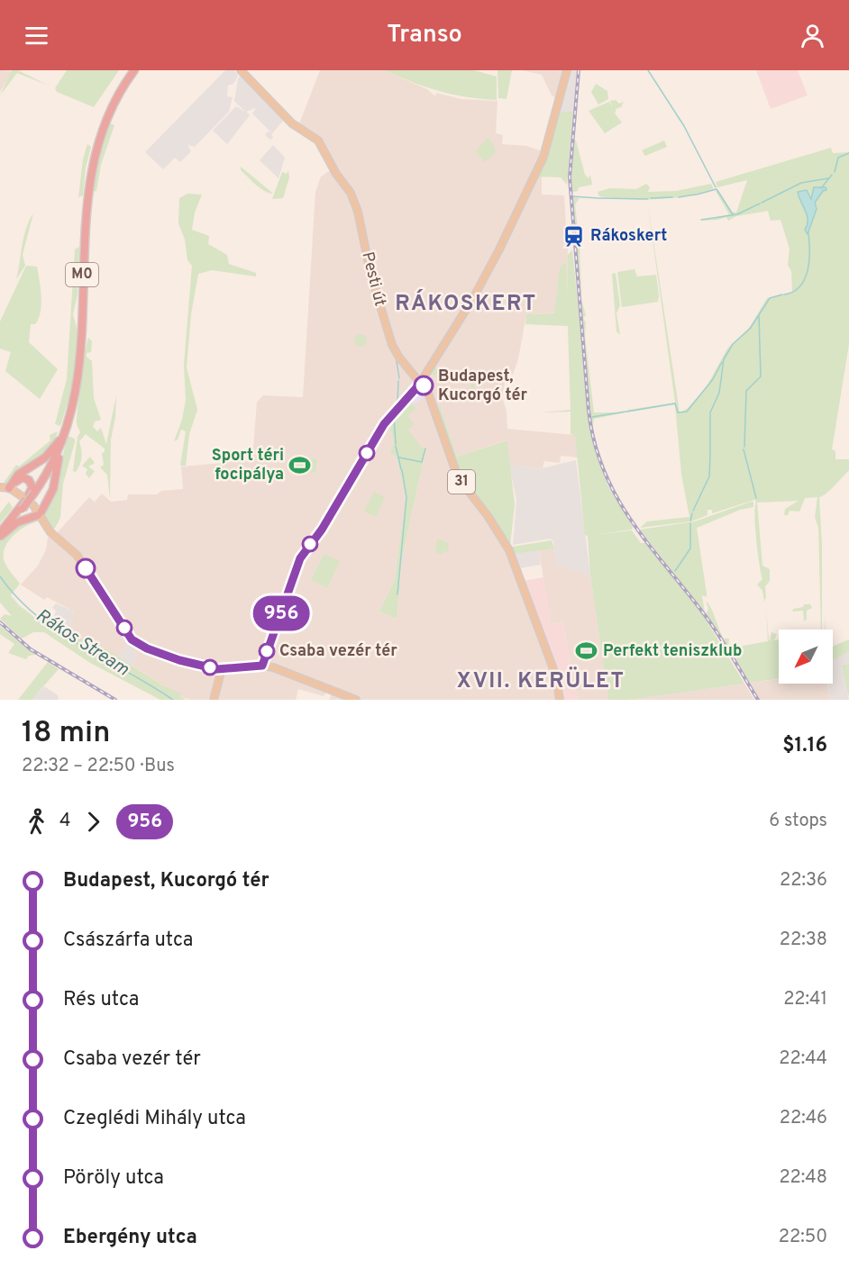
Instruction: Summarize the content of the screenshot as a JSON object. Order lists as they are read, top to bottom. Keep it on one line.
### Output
{"streets":{"highway":["M0"],"main road":["Pesti út","31"]},"districts":["RÁKOSKERT","XVII. KERÜLET"],"water":["Rákos Stream"],"places":{"station":["Rákoskert"],"other":["Budapest, Kucorgó tér","Csaba vezér tér"],"sports":["Sport téri focipálya","Perfekt teniszklub"]},"lines":["bus line 956"],"north":"bottom left","page":{"header":"Transo","on_map":"956","heading":["18 min","22:32 – 22:50 · Bus","$1.16"],"legs":["4","956","6 stops"],"list":[{"name":"Budapest, Kucorgó tér","value":"22:36"},{"name":"Császárfa utca","value":"22:38"},{"name":"Rés utca","value":"22:41"},{"name":"Csaba vezér tér","value":"22:44"},{"name":"Czeglédi Mihály utca","value":"22:46"},{"name":"Pöröly utca","value":"22:48"},{"name":"Ebergény utca","value":"22:50"}]}}
